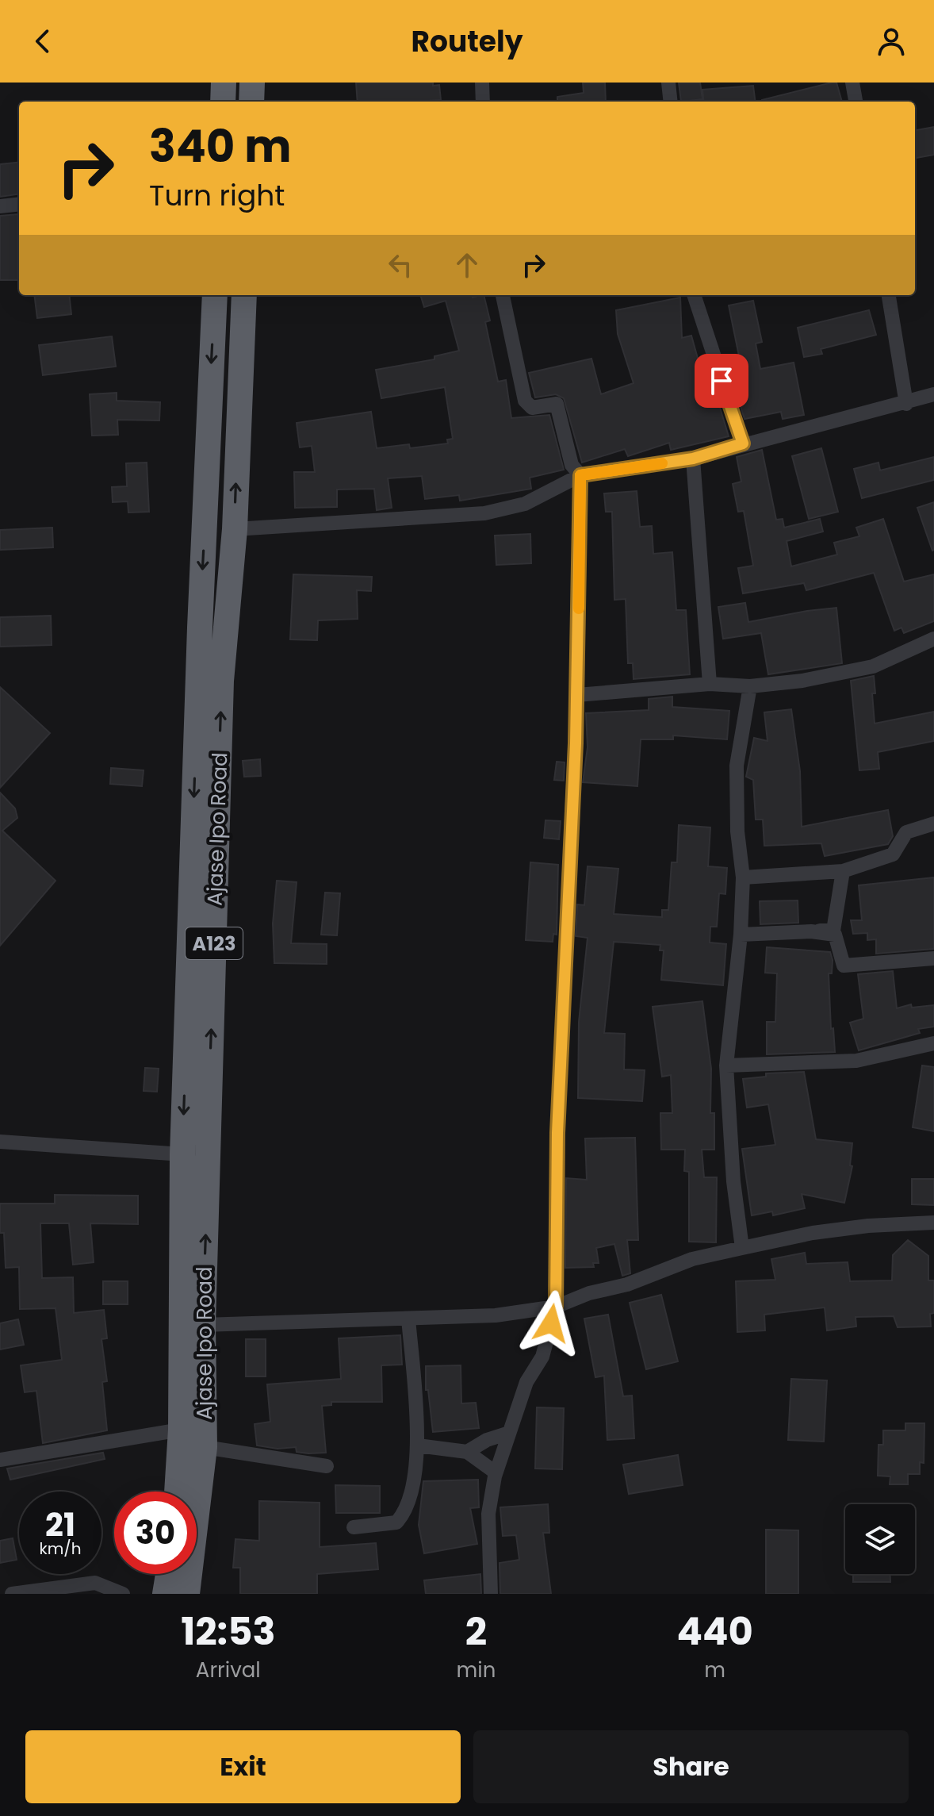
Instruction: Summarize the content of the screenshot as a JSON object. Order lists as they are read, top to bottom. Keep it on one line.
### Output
{"streets":{"highway":["Ajase Ipo Road","A123"]},"page":{"header":"Routely","turn":["340 m","Turn right"],"speed":"21 km/h","limit":"30","eta":["12:53","Arrival","2","min","440","m"],"buttons":["Exit","Share"]}}
